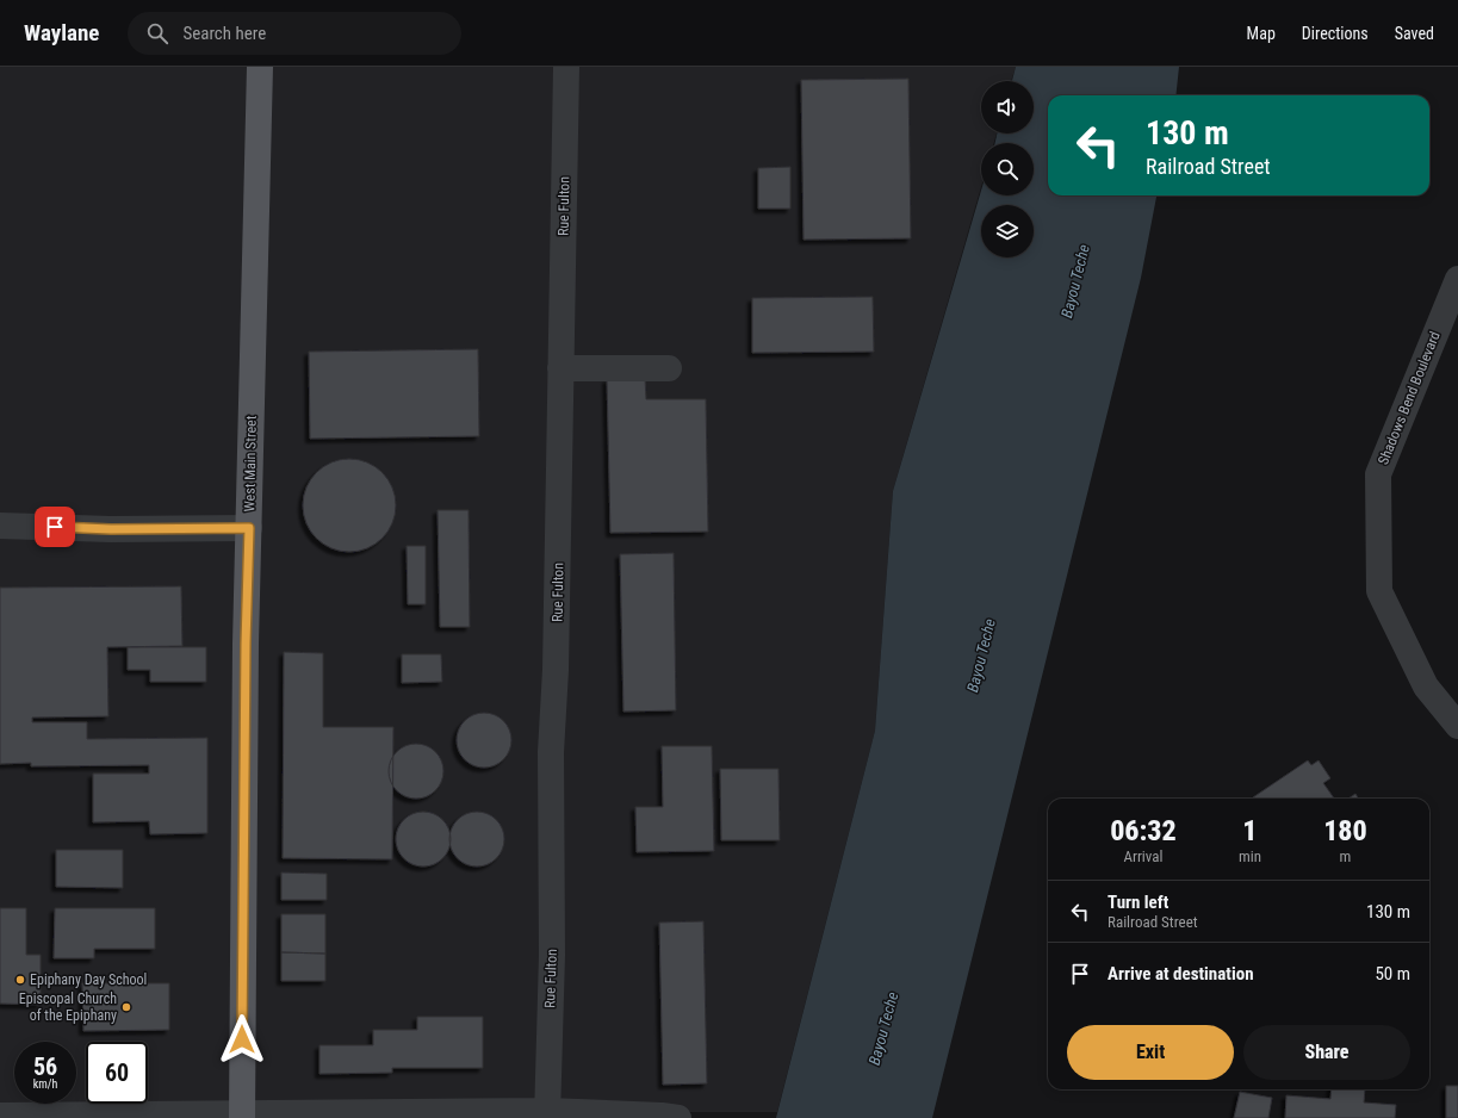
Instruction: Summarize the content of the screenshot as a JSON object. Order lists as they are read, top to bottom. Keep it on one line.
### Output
{"streets":{"main road":["West Main Street"],"street":["Rue Fulton","Shadows Bend Boulevard"]},"water":["Bayou Teche"],"places":["Epiphany Day School","Episcopal Church of the Epiphany"],"page":{"header":"Waylane","search":"Search here","nav":["Map","Directions","Saved"],"turn":["130 m","Railroad Street"],"eta":["06:32","Arrival","1","min","180","m"],"list":[{"name":"Turn left","note":"Railroad Street","value":"130 m"},{"name":"Arrive at destination","value":"50 m"}],"buttons":["Exit","Share"],"speed":"56 km/h","limit":"60"}}
